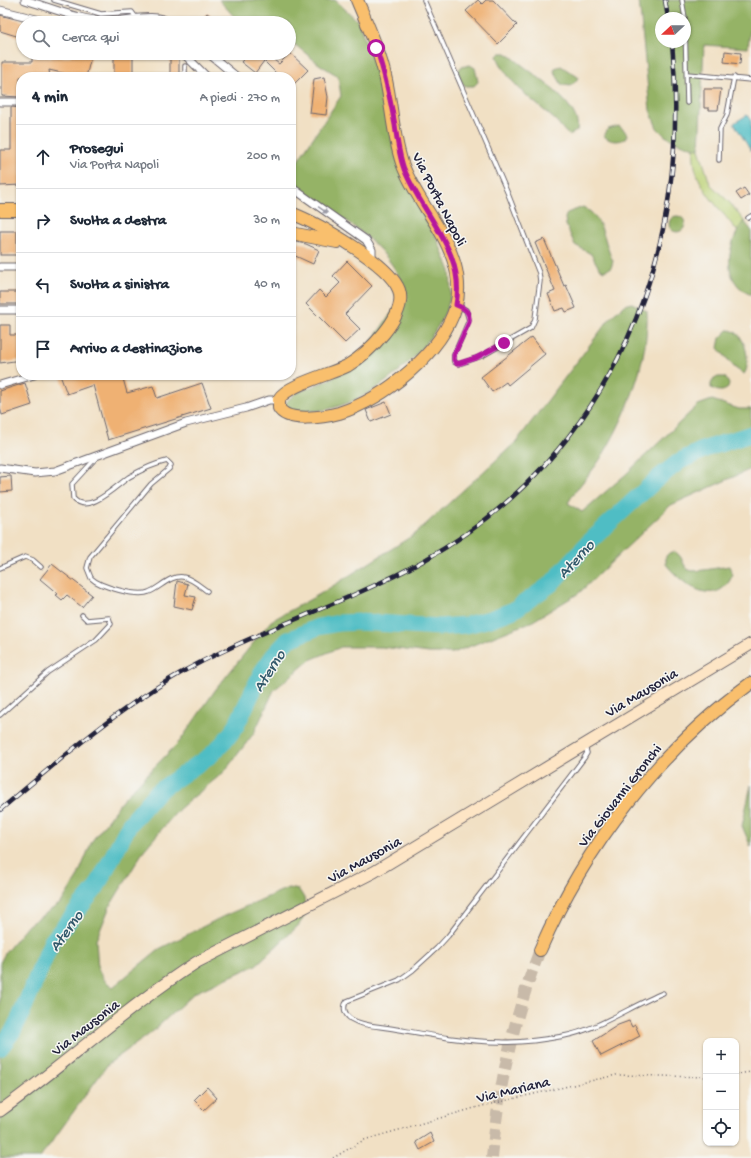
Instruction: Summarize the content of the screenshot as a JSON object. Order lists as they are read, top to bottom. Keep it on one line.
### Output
{"streets":{"main road":["Via Porta Napoli","Via Mausonia","Via Giovanni Gronchi"],"path":["Via Mariana"]},"water":["Aterno"],"north":"left","page":{"search":"Cerca qui","heading":["4 min","A piedi · 270 m"],"list":[["Prosegui","Via Porta Napoli","200 m"],["Svolta a destra","30 m"],["Svolta a sinistra","40 m"],"Arrivo a destinazione"],"map_buttons":["+","−"]}}
